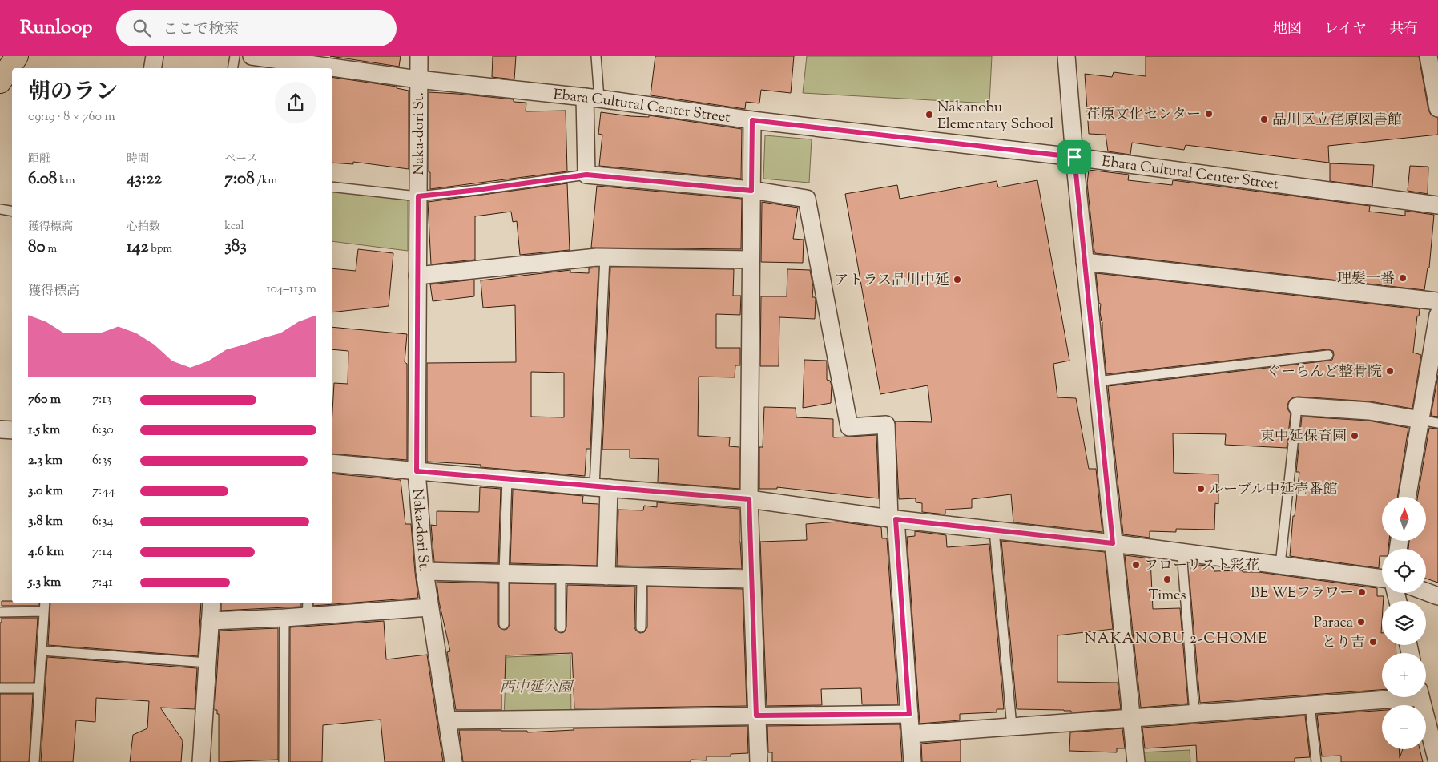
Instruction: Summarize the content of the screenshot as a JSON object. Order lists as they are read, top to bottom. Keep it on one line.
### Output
{"streets":{"street":["Ebara Cultural Center Street","Naka-dori St."]},"crossings":[["Ebara Cultural Center Street","Naka-dori St."]],"districts":["NAKANOBU 2-CHOME"],"parks":["西中延公園"],"places":["荏原文化センター","Nakanobu Elementary School","品川区立荏原図書館","理髪一番","アトラス品川中延","ぐーらんど整骨院","東中延保育園","ルーブル中延壱番館","フローリスト彩花","Times","BE WEフラワー","Paraca","とり吉"],"north":"top","page":{"header":"Runloop","search":"ここで検索","nav":["地図","レイヤ","共有"],"heading":["朝のラン","09:19 · 8 × 760 m"],"stats":[["距離","6.08 km"],["時間","43:22"],["ペース","7:08 /km"],["獲得標高","80 m"],["心拍数","142 bpm"],["kcal","383"]],"chart":["獲得標高","104–113 m"],"list":[{"name":"760 m","note":"7:13"},{"name":"1.5 km","note":"6:30"},{"name":"2.3 km","note":"6:35"},{"name":"3.0 km","note":"7:44"},{"name":"3.8 km","note":"6:34"},{"name":"4.6 km","note":"7:14"},{"name":"5.3 km","note":"7:41"}],"map_buttons":["+","−"]}}
